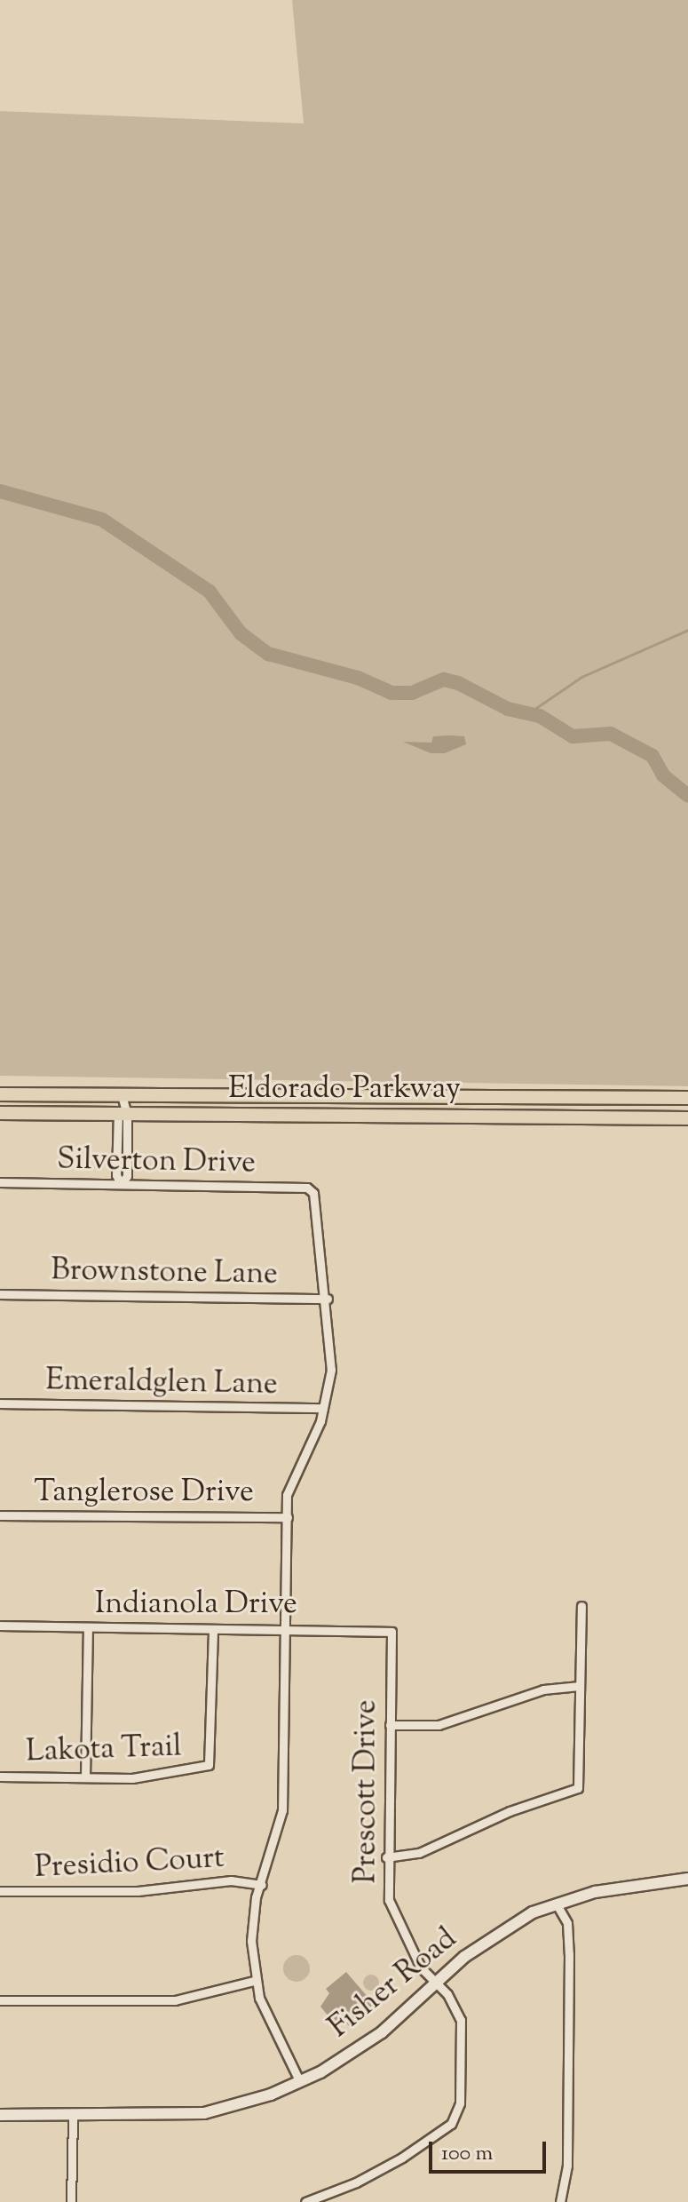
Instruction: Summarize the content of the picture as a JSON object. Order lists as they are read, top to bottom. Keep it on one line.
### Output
{"streets":{"main road":["Eldorado Parkway"],"street":["Silverton Drive","Brownstone Lane","Emeraldglen Lane","Tanglerose Drive","Indianola Drive","Lakota Trail","Prescott Drive","Presidio Court","Fisher Road"]},"crossings":[["Silverton Drive","Brownstone Lane"],["Indianola Drive","Lakota Trail"],["Indianola Drive","Prescott Drive"],["Prescott Drive","Fisher Road"]],"scale_bar":"100 m"}
